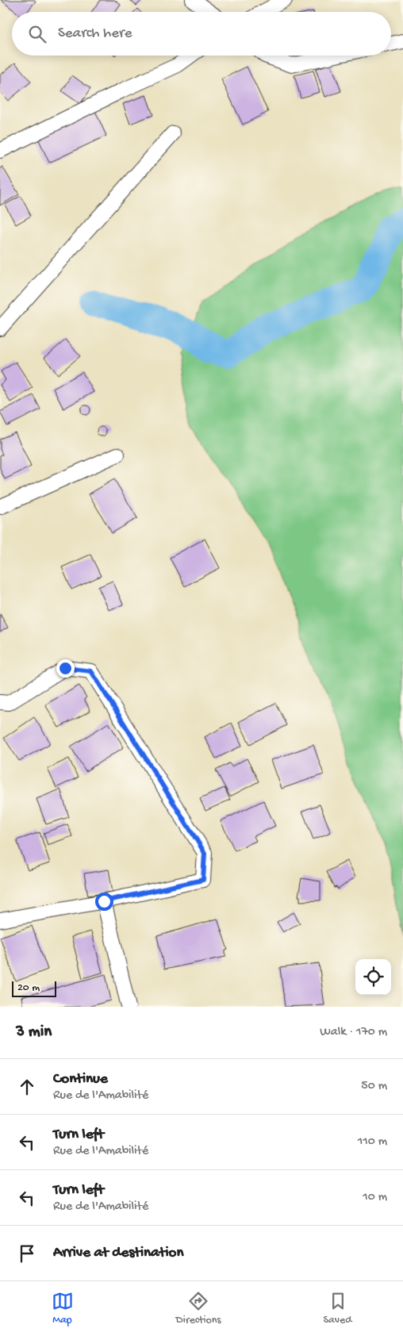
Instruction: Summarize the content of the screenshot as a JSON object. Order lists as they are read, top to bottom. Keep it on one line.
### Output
{"scale_bar":"20 m","page":{"search":"Search here","scale":"20 m","heading":["3 min","Walk · 170 m"],"list":[["Continue","Rue de l'Amabilité","50 m"],["Turn left","Rue de l'Amabilité","110 m"],["Turn left","Rue de l'Amabilité","10 m"],"Arrive at destination"],"nav":["Map","Directions","Saved"]}}
